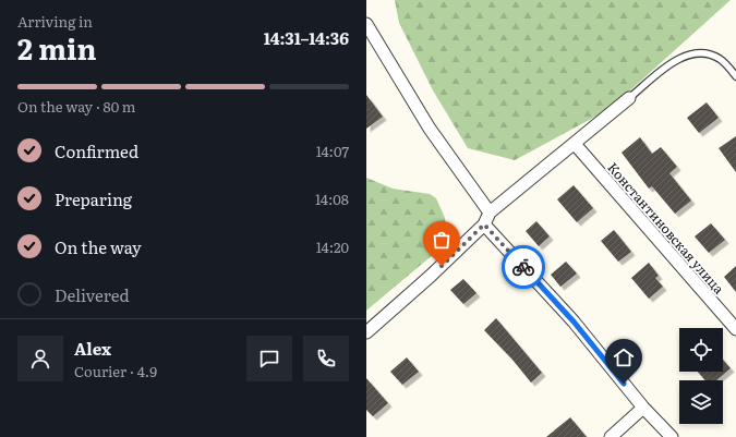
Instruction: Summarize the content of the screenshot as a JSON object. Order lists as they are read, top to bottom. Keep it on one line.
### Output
{"streets":{"street":["Константиновская улица"]},"page":{"heading":["2 min","Arriving in","14:31–14:36"],"panel":["Alex","Courier · 4.9"],"bar":"On the way · 80 m","list":[["Confirmed","14:07"],["Preparing","14:08"],["On the way","14:20"],"Delivered"]}}
